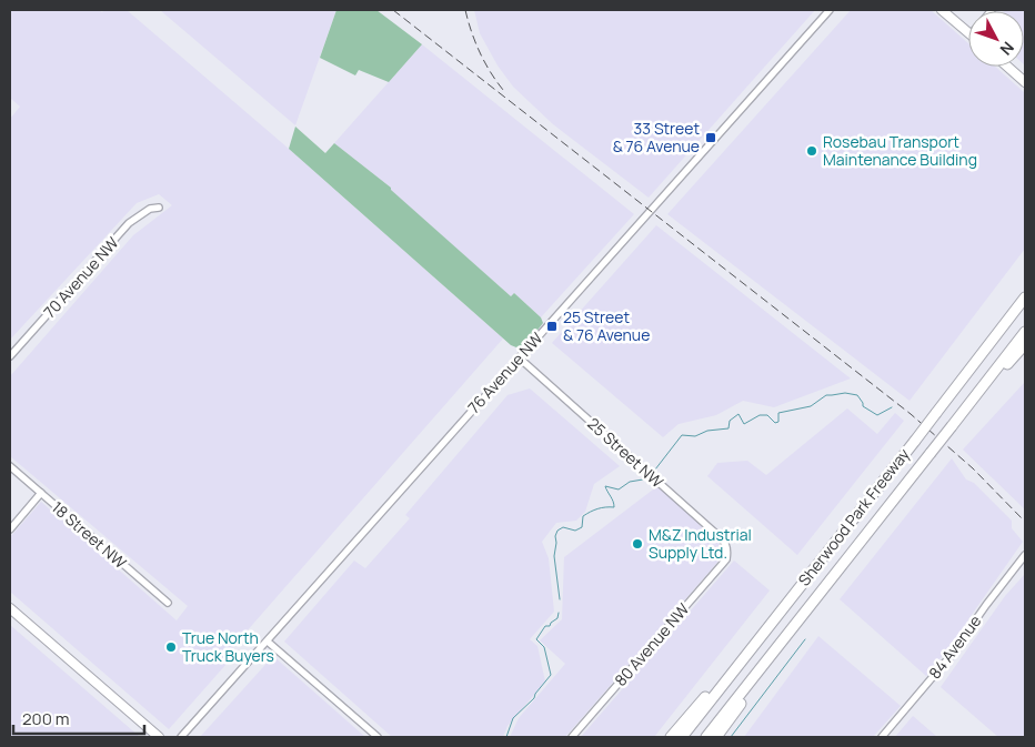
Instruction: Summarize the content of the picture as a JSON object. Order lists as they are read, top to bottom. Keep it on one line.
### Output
{"streets":{"highway":["Sherwood Park Freeway"],"street":["70 Avenue NW","76 Avenue NW","25 Street NW","18 Street NW","80 Avenue NW","84 Avenue"]},"crossings":[["76 Avenue NW","25 Street NW"],["25 Street NW","80 Avenue NW"]],"places":{"transit":["33 Street & 76 Avenue","25 Street & 76 Avenue"],"other":["Rosebau Transport Maintenance Building","M&Z Industrial Supply Ltd.","True North Truck Buyers"]},"scale_bar":"200 m","north":"bottom right"}
